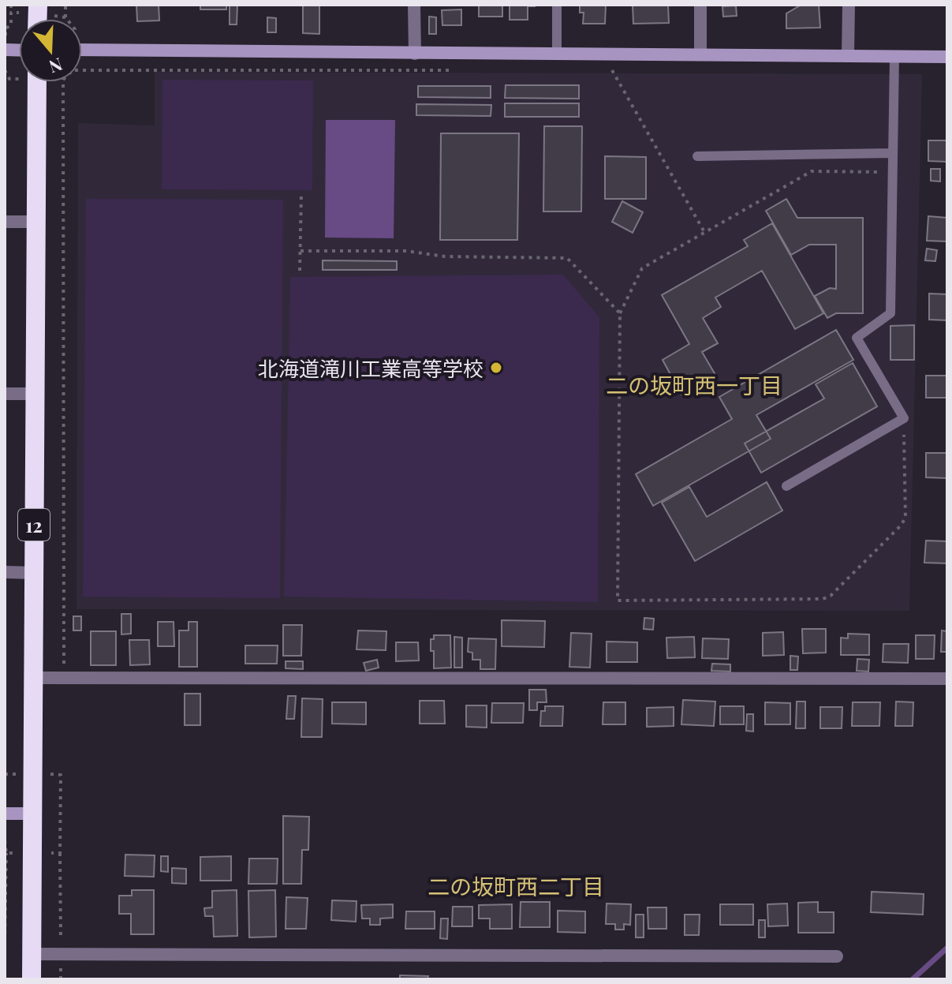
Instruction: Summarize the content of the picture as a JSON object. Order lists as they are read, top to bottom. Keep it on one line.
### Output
{"streets":{"highway":["12"]},"districts":["二の坂町西一丁目","二の坂町西二丁目"],"places":["北海道滝川工業高等学校"],"north":"bottom"}
